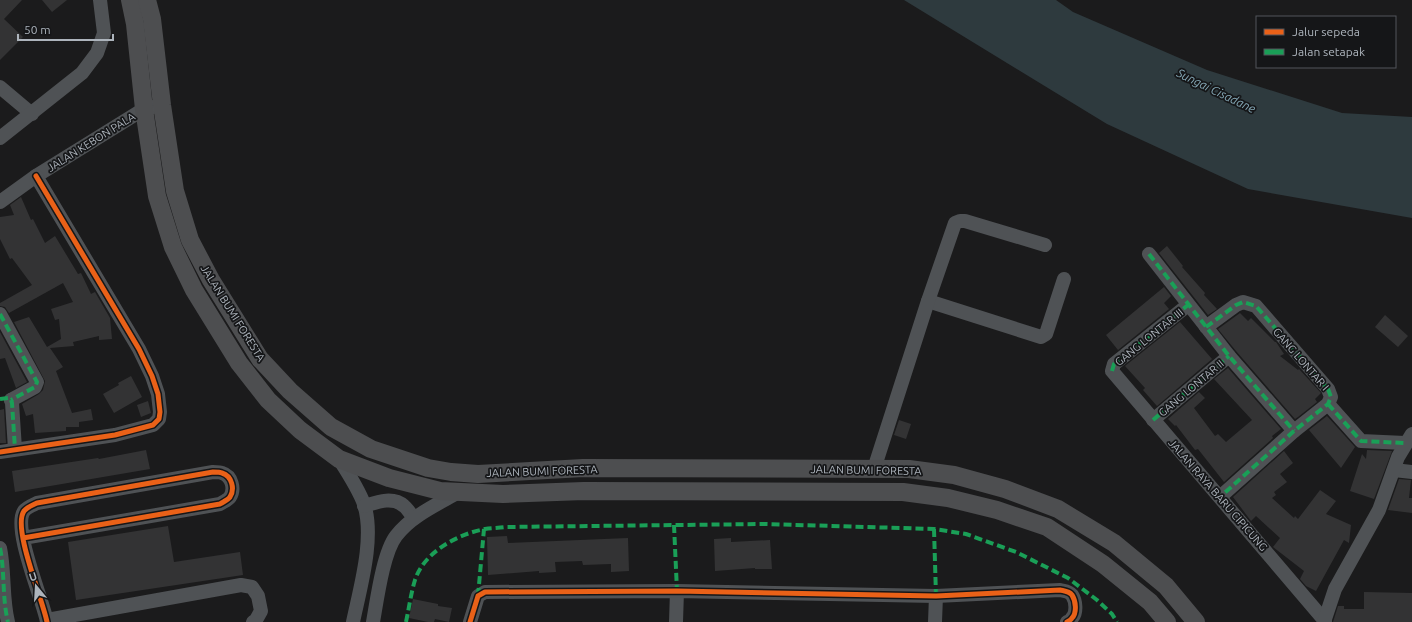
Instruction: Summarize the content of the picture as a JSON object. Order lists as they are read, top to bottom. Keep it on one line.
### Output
{"streets":{"main road":["JALAN BUMI FORESTA"],"street":["JALAN KEBON PALA","GANG LONTAR III","GANG LONTAR I","GANG LONTAR II","JALAN RAYA BARU CIPICUNG"]},"crossings":[["JALAN KEBON PALA","JALAN BUMI FORESTA"],["GANG LONTAR III","JALAN RAYA BARU CIPICUNG"],["GANG LONTAR I","JALAN RAYA BARU CIPICUNG"],["GANG LONTAR II","JALAN RAYA BARU CIPICUNG"]],"water":["Sungai Cisadane"],"legend":["Jalur sepeda","Jalan setapak"],"scale_bar":"50 m","north":"top"}
